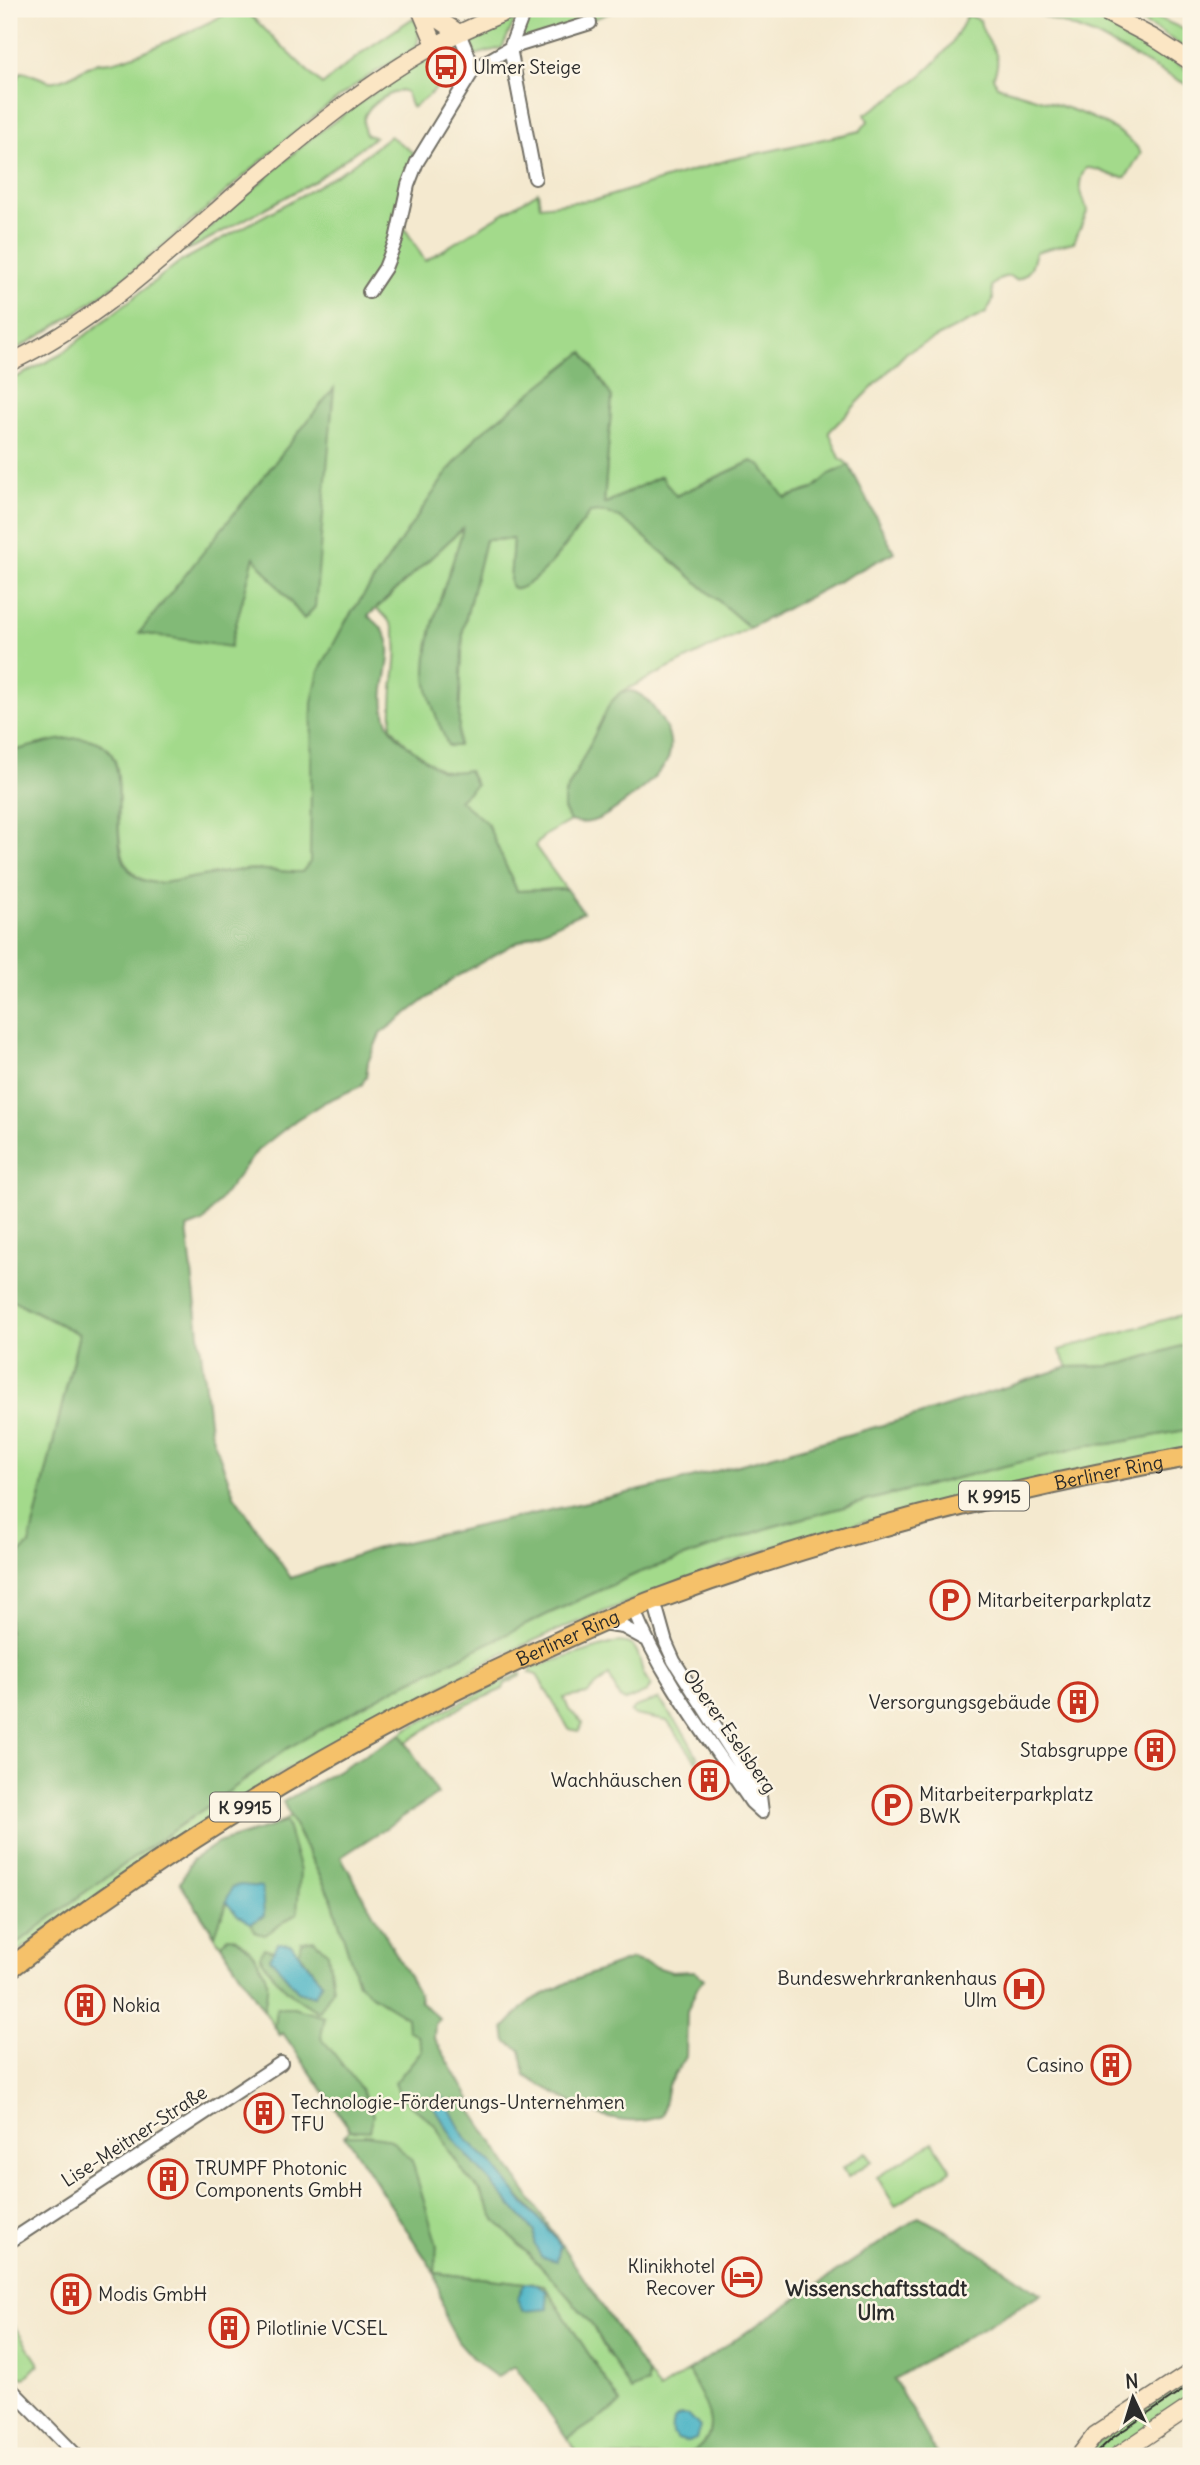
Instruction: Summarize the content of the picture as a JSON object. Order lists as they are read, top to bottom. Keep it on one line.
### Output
{"streets":{"main road":["Berliner Ring","K 9915"],"street":["Oberer Eselsberg","Lise-Meitner-Straße"]},"crossings":[["Berliner Ring","Oberer Eselsberg"]],"districts":["Wissenschaftsstadt Ulm"],"places":{"bus stop":["Ulmer Steige"],"parking":["Mitarbeiterparkplatz","Mitarbeiterparkplatz BWK"],"building":["Versorgungsgebäude","Stabsgruppe","Wachhäuschen","Nokia","Casino","Technologie-Förderungs-Unternehmen TFU","TRUMPF Photonic Components GmbH","Modis GmbH","Pilotlinie VCSEL"],"hospital":["Bundeswehrkrankenhaus Ulm"],"hotel":["Klinikhotel Recover"]},"north":"top"}
